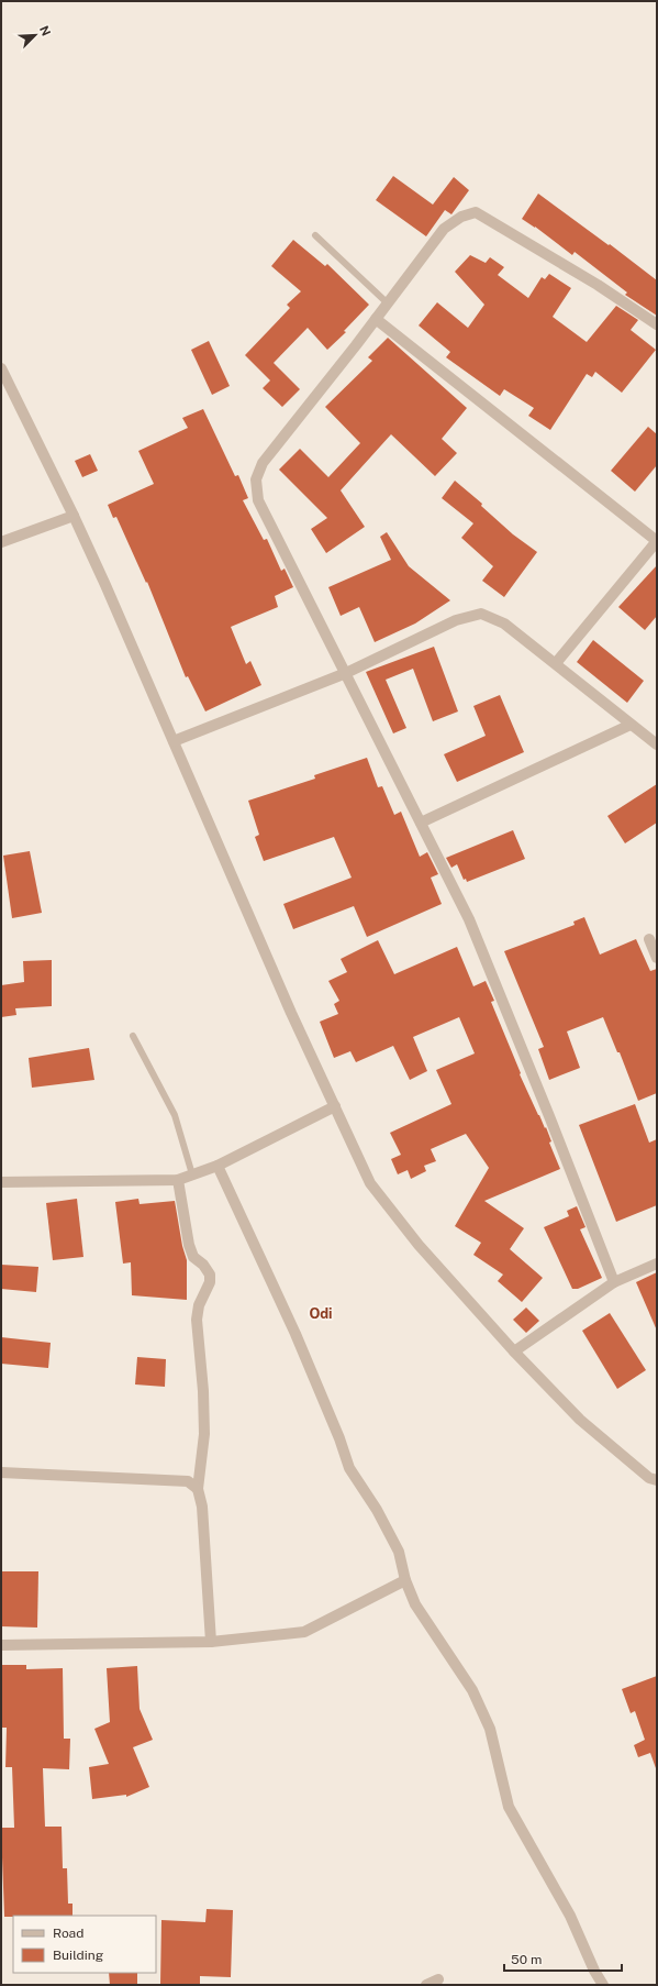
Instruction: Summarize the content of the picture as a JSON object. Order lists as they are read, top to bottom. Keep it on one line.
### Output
{"districts":["Odi"],"legend":["Road","Building"],"scale_bar":"50 m","north":"top right"}
